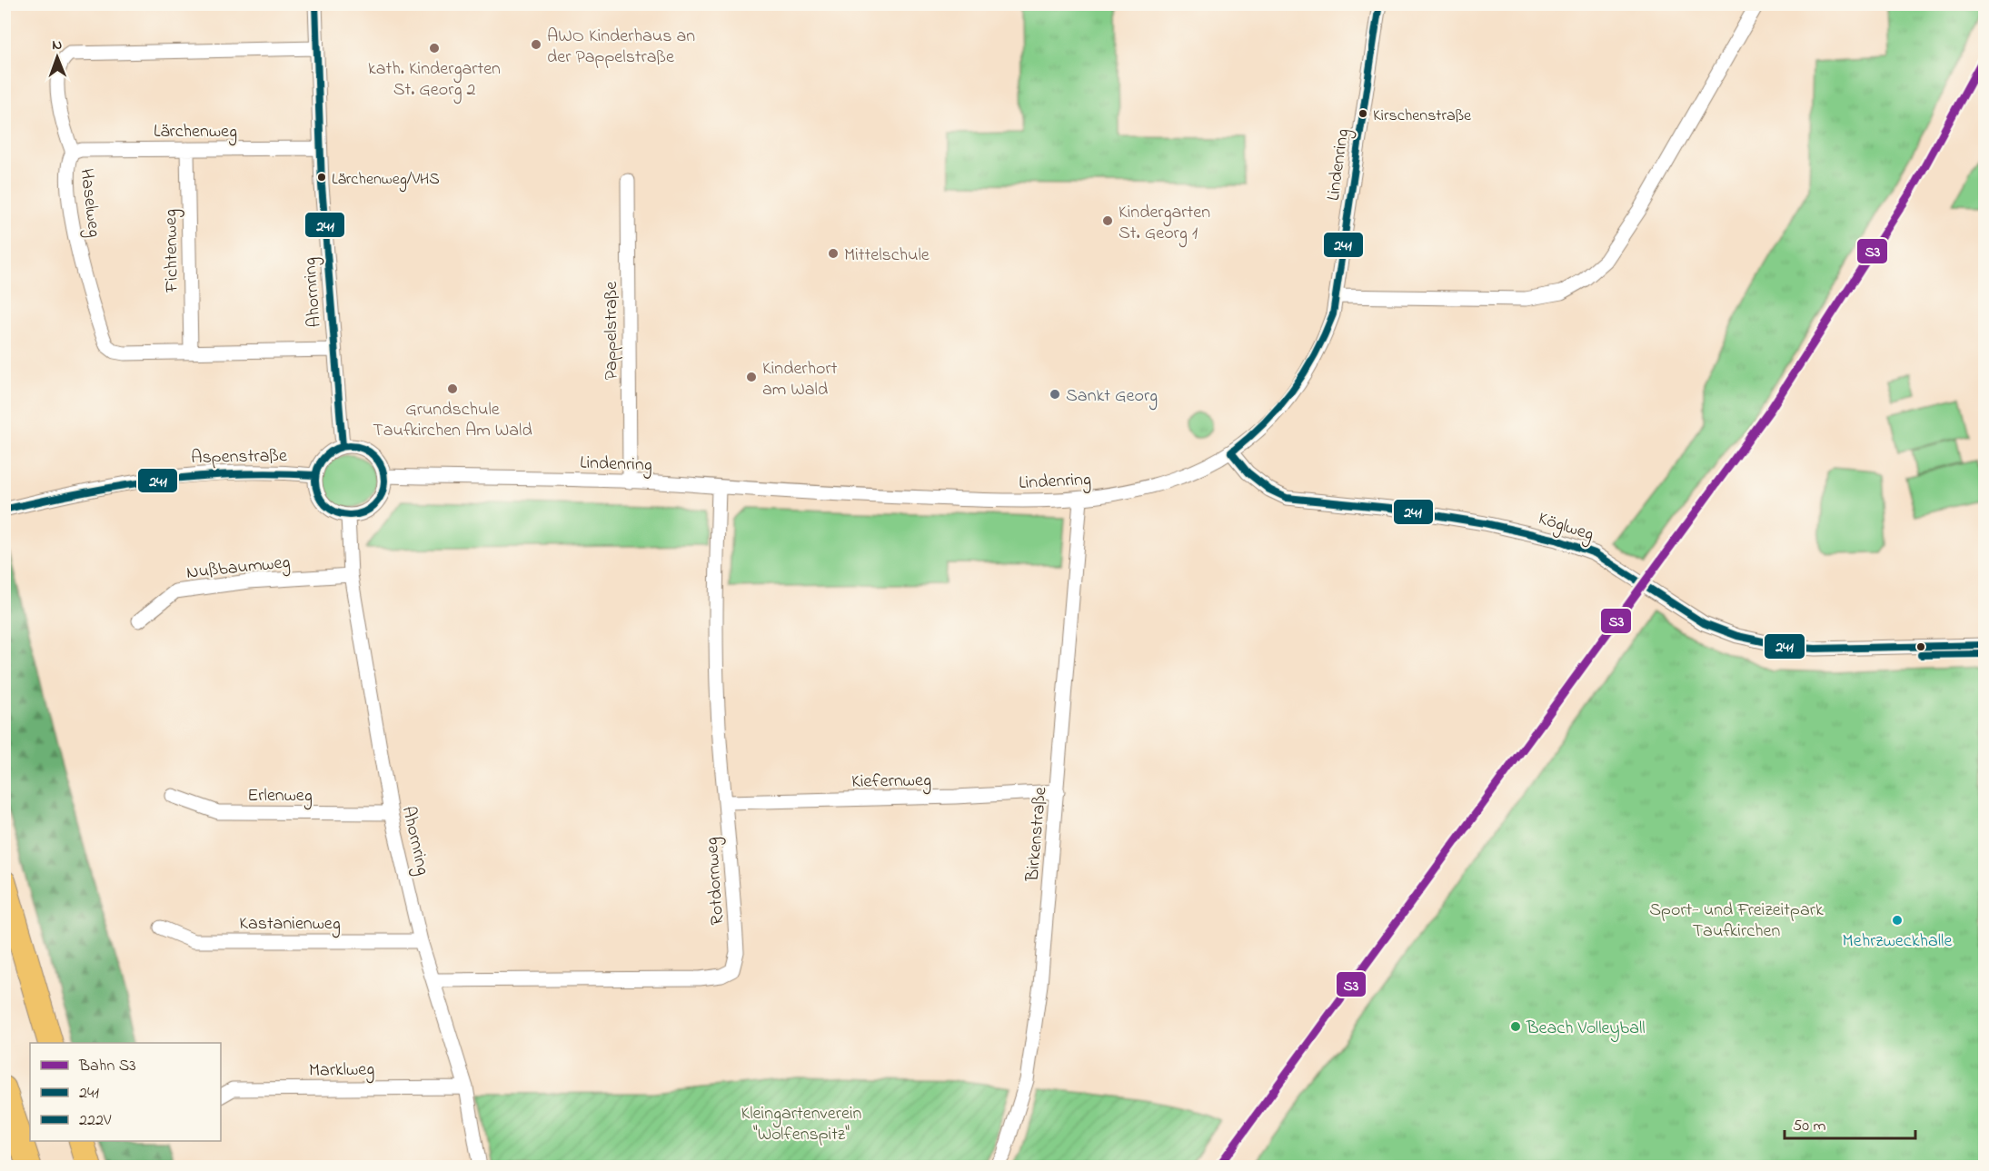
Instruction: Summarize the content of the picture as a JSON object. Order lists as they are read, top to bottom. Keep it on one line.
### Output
{"streets":{"street":["Lärchenweg","Lindenring","Haselweg","Fichtenweg","Ahornring","Pappelstraße","Aspenstraße","Köglweg","Nußbaumweg","Kiefernweg","Erlenweg","Birkenstraße","Rotdornweg","Kastanienweg","Marklweg"]},"crossings":[["Lärchenweg","Haselweg"],["Lärchenweg","Fichtenweg"],["Lärchenweg","Ahornring"],["Lindenring","Ahornring"],["Lindenring","Pappelstraße"],["Lindenring","Aspenstraße"],["Lindenring","Köglweg"],["Lindenring","Birkenstraße"],["Lindenring","Rotdornweg"],["Haselweg","Fichtenweg"],["Haselweg","Ahornring"],["Ahornring","Aspenstraße"],["Ahornring","Nußbaumweg"],["Ahornring","Erlenweg"],["Ahornring","Rotdornweg"],["Ahornring","Kastanienweg"],["Ahornring","Marklweg"],["Kiefernweg","Birkenstraße"],["Kiefernweg","Rotdornweg"]],"parks":["Sport- und Freizeitpark Taufkirchen","Kleingartenverein \"Wolfenspitz\""],"places":["AWO Kinderhaus an der Pappelstraße","kath. Kindergarten St. Georg 2","Kirschenstraße","Lärchenweg/VHS","Kindergarten St. Georg 1","Mittelschule","Kinderhort am Wald","Grundschule Taufkirchen Am Wald","Sankt Georg","Mehrzweckhalle","Beach Volleyball"],"lines":["transit line 241","rail line S3","transit line 222V"],"legend":["Bahn S3","241","222V"],"scale_bar":"50 m","north":"top"}
